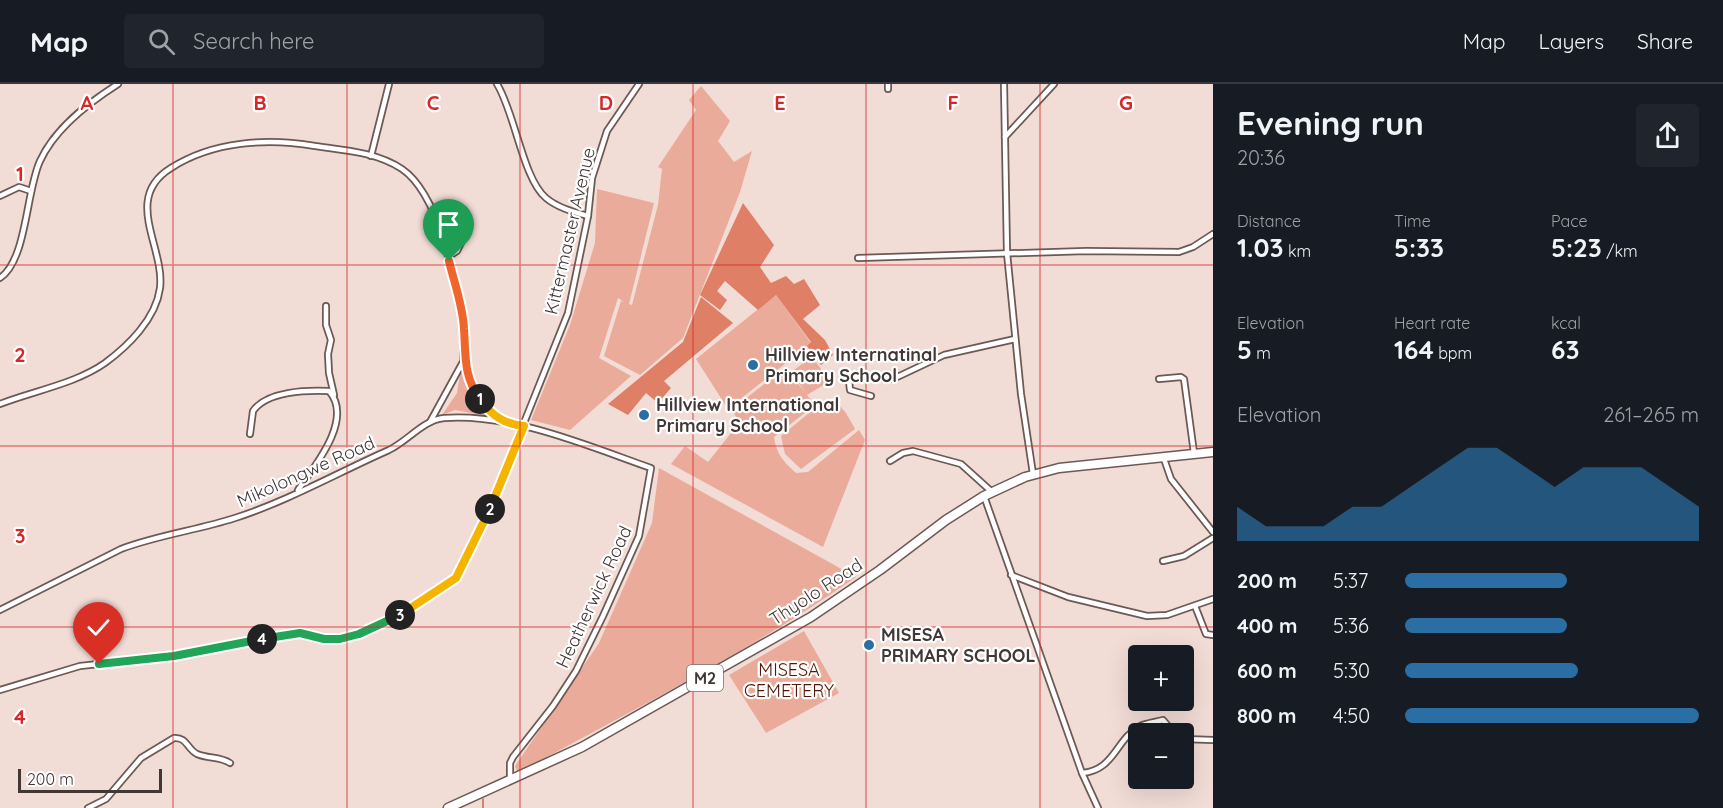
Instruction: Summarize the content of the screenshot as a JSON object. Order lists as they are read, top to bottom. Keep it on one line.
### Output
{"streets":{"highway":["Thyolo Road","M2"],"street":["Kittermaster Avenue","Mikolongwe Road","Heatherwick Road"]},"crossings":[["Kittermaster Avenue","Mikolongwe Road"],["Kittermaster Avenue","Heatherwick Road"],["Mikolongwe Road","Heatherwick Road"],["Thyolo Road","Heatherwick Road"]],"parks":["MISESA CEMETERY"],"places":["Hillview Internatinal Primary School","Hillview International Primary School","MISESA PRIMARY SCHOOL"],"scale_bar":"200 m","page":{"header":"Map","search":"Search here","nav":["Map","Layers","Share"],"heading":["Evening run","20:36"],"stats":[["Distance","1.03 km"],["Time","5:33"],["Pace","5:23 /km"],["Elevation","5 m"],["Heart rate","164 bpm"],["kcal","63"]],"pins":["1","2","3","4"],"chart":["Elevation","261–265 m"],"list":[{"name":"200 m","note":"5:37"},{"name":"400 m","note":"5:36"},{"name":"600 m","note":"5:30"},{"name":"800 m","note":"4:50"}],"map_buttons":["+","−"],"scale":"200 m"},"grid":{"columns":["A","B","C","D","E","F","G"],"rows":["1","2","3","4"]}}
